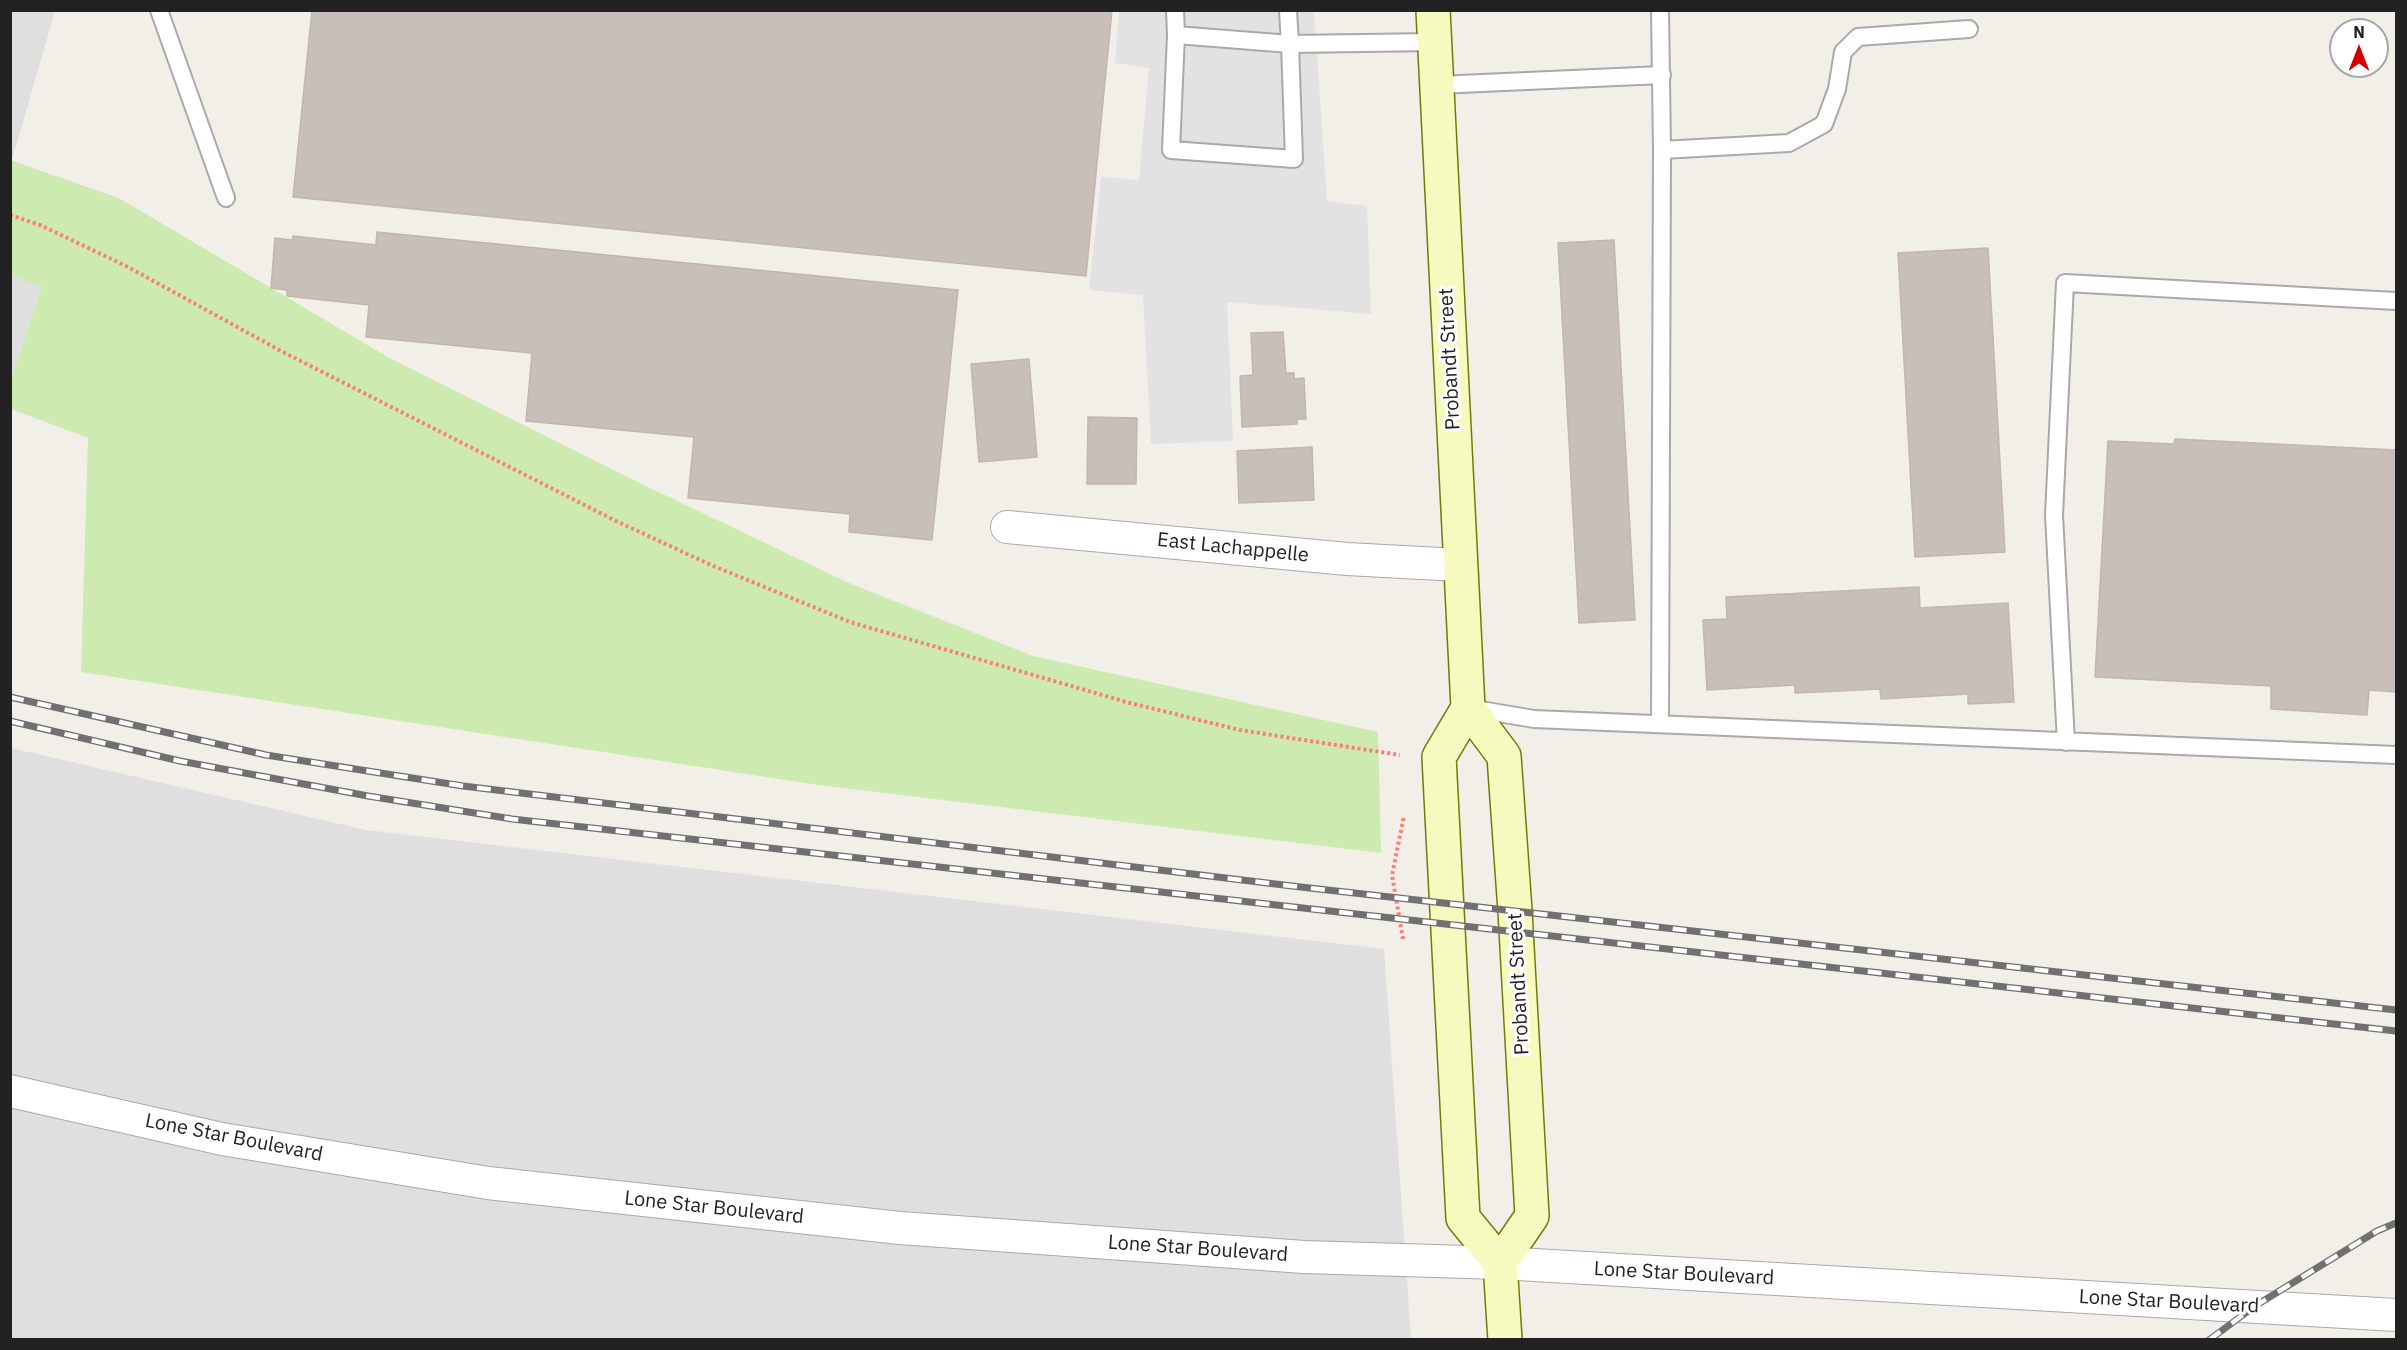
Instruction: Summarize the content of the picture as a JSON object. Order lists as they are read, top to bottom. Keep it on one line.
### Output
{"streets":{"main road":["Probandt Street"],"street":["East Lachappelle","Lone Star Boulevard"]},"crossings":[["Probandt Street","East Lachappelle"],["Probandt Street","Lone Star Boulevard"]],"north":"top"}
